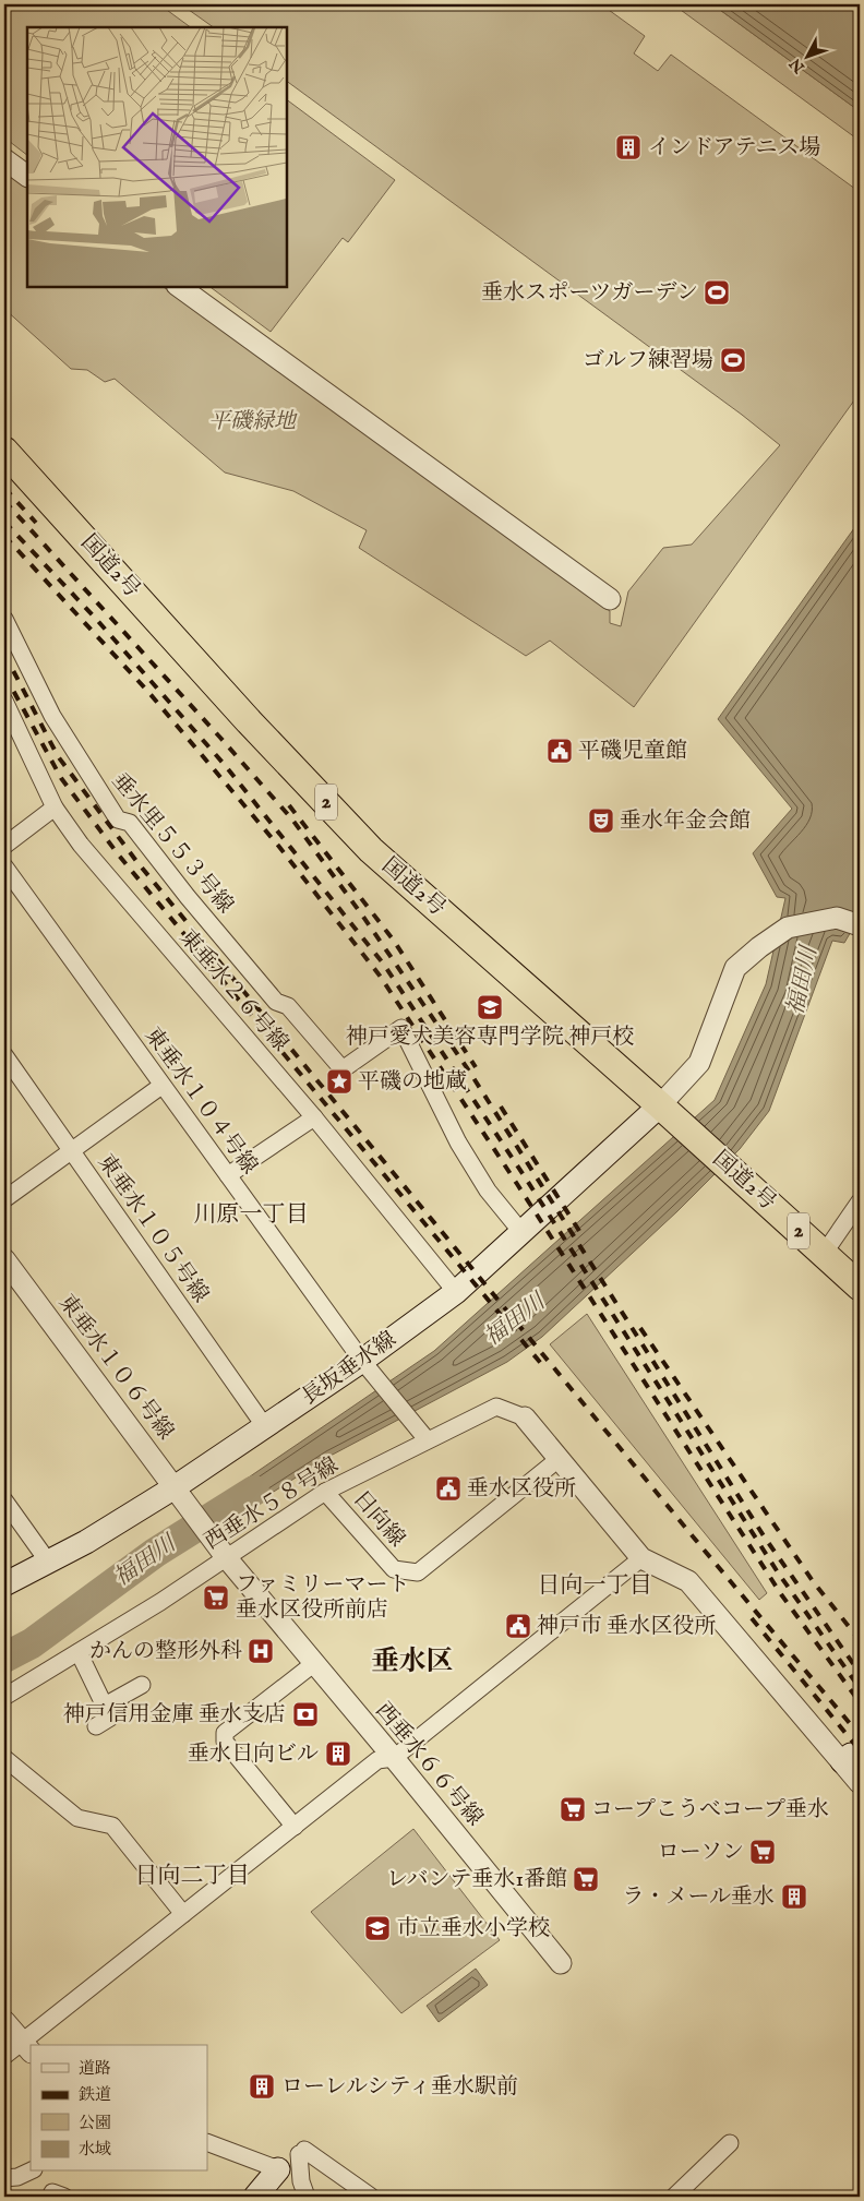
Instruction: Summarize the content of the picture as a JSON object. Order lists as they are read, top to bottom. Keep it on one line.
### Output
{"streets":{"highway":["国道2号","2"],"main road":["長坂垂水線"],"street":["垂水里５５３号線","東垂水２６号線","東垂水１０４号線","東垂水１０５号線","東垂水１０６号線","西垂水５８号線","日向線","西垂水６６号線"]},"crossings":[["国道2号","長坂垂水線"],["垂水里５５３号線","長坂垂水線"],["東垂水２６号線","長坂垂水線"],["東垂水１０４号線","長坂垂水線"],["東垂水１０４号線","西垂水５８号線"],["東垂水１０５号線","長坂垂水線"],["東垂水１０６号線","長坂垂水線"],["東垂水１０６号線","西垂水５８号線"],["東垂水１０６号線","西垂水６６号線"],["西垂水５８号線","日向線"],["西垂水５８号線","西垂水６６号線"]],"districts":["川原一丁目","日向一丁目","垂水区","日向二丁目"],"water":["福田川"],"parks":["平磯緑地"],"places":{"building":["インドアテニス場","垂水日向ビル","ラ・メール垂水","ローレルシティ垂水駅前"],"sports":["垂水スポーツガーデン","ゴルフ練習場"],"public building":["平磯児童館","垂水区役所","神戸市 垂水区役所"],"theatre":["垂水年金会館"],"school or university":["神戸愛犬美容専門学院 神戸校","市立垂水小学校"],"place":["平磯の地蔵"],"supermarket":["ファミリーマート 垂水区役所前店","コープこうべコープ垂水","ローソン","レバンテ垂水1番館"],"hospital":["かんの整形外科"],"bank":["神戸信用金庫 垂水支店"]},"legend":["道路","鉄道","公園","水域"],"north":"bottom left"}
